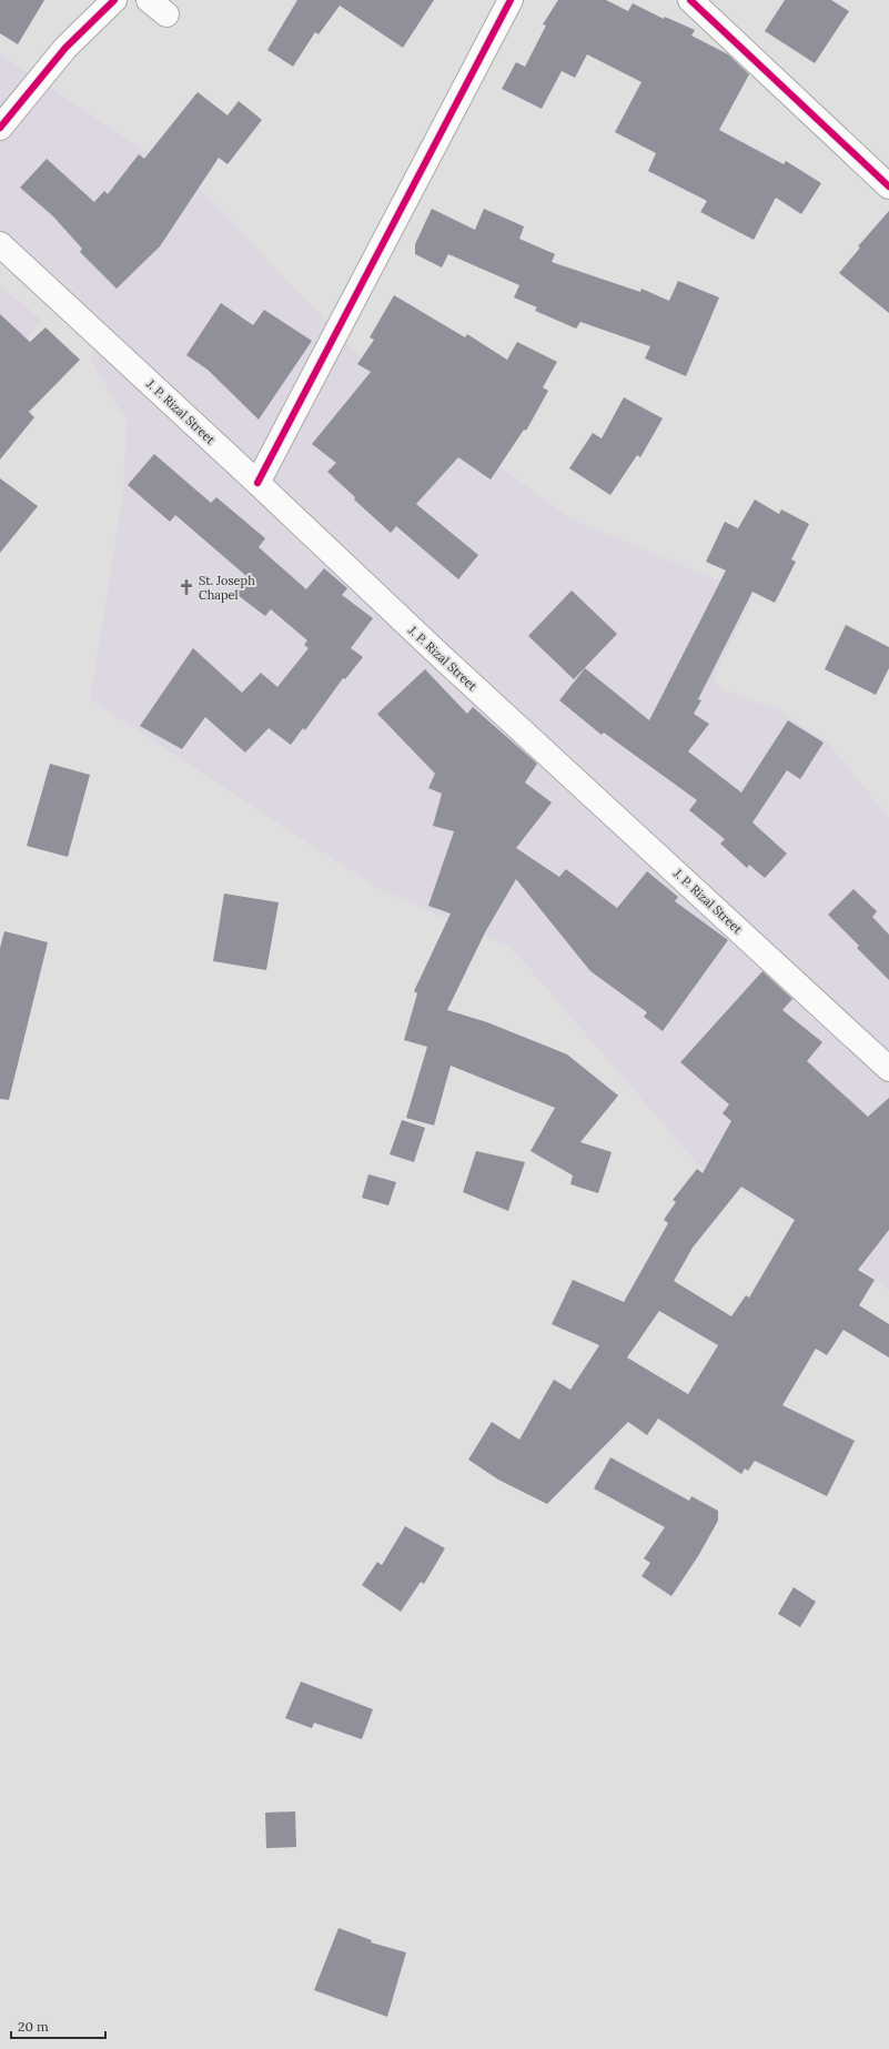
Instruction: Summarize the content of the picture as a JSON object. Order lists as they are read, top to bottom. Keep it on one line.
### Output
{"streets":{"main road":["J. P. Rizal Street"]},"places":{"church":["St. Joseph Chapel"]},"scale_bar":"20 m"}
